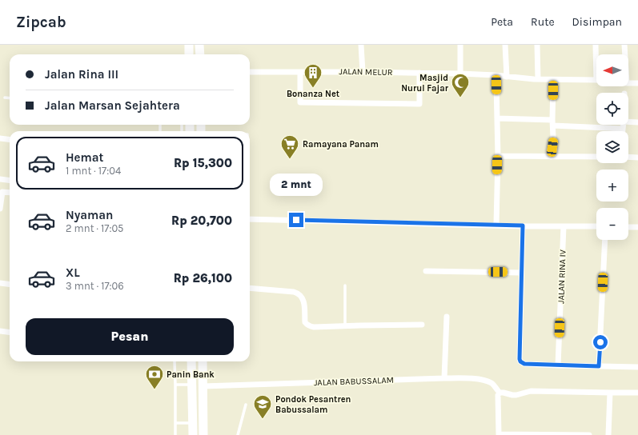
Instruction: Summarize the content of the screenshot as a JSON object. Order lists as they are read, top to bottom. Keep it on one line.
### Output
{"streets":{"street":["JALAN MELUR","JALAN RINA IV","JALAN BABUSSALAM"]},"places":{"building":["Bonanza Net"],"mosque":["Masjid Nurul Fajar"],"supermarket":["Ramayana Panam"],"bank":["Panin Bank"],"school or university":["Pondok Pesantren Babussalam"]},"north":"left","page":{"header":"Zipcab","nav":["Peta","Rute","Disimpan"],"map_buttons":["+","−"],"banner":["Jalan Rina III","Jalan Marsan Sejahtera"],"list":[{"name":"Hemat","note":"1 mnt · 17:04","value":"Rp 15,300"},{"name":"Nyaman","note":"2 mnt · 17:05","value":"Rp 20,700"},{"name":"XL","note":"3 mnt · 17:06","value":"Rp 26,100"}],"bubble":"2 mnt","buttons":"Pesan"}}
